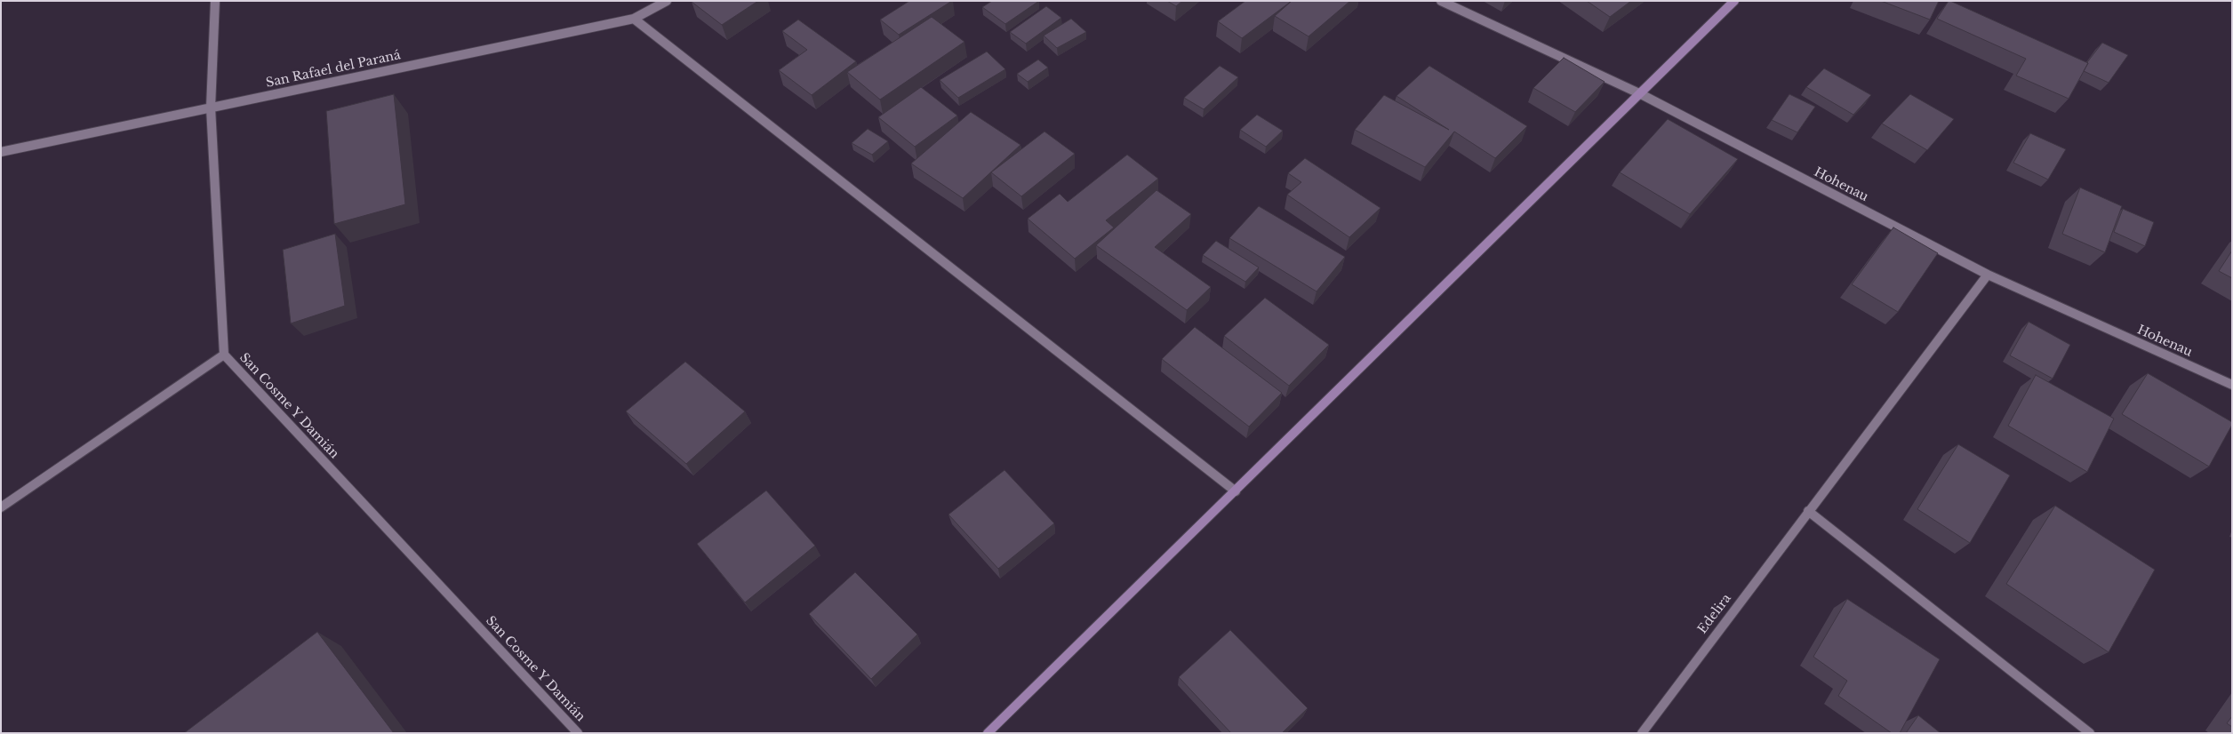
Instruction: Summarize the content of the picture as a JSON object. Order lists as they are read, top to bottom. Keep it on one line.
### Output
{"streets":{"street":["San Rafael del Paraná","Hohenau","San Cosme Y Damián","Edelira"]},"crossings":[["San Rafael del Paraná","San Cosme Y Damián"],["Hohenau","Edelira"]]}
